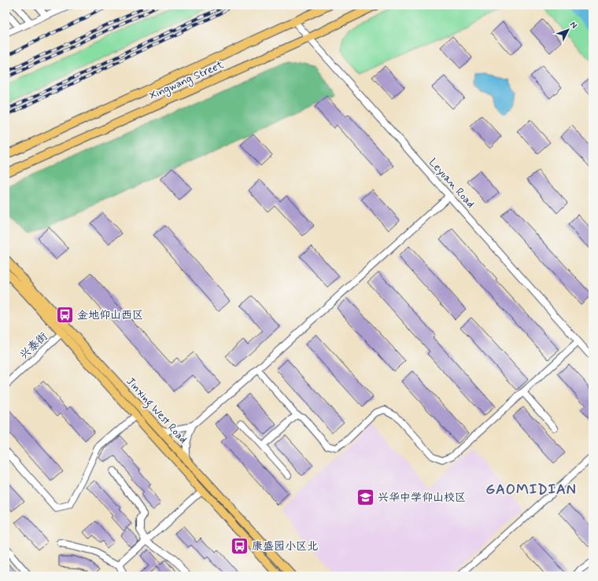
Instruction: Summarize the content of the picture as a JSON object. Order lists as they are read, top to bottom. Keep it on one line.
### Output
{"streets":{"main road":["Xingwang Street","Jinxing West Road"],"street":["Leyuan Road","兴泰街"]},"crossings":[["Xingwang Street","Leyuan Road"],["兴泰街","Jinxing West Road"]],"districts":["GAOMIDIAN"],"places":{"bus stop":["金地仰山西区","康盛园小区北"],"school or university":["兴华中学仰山校区"]},"north":"top right"}
